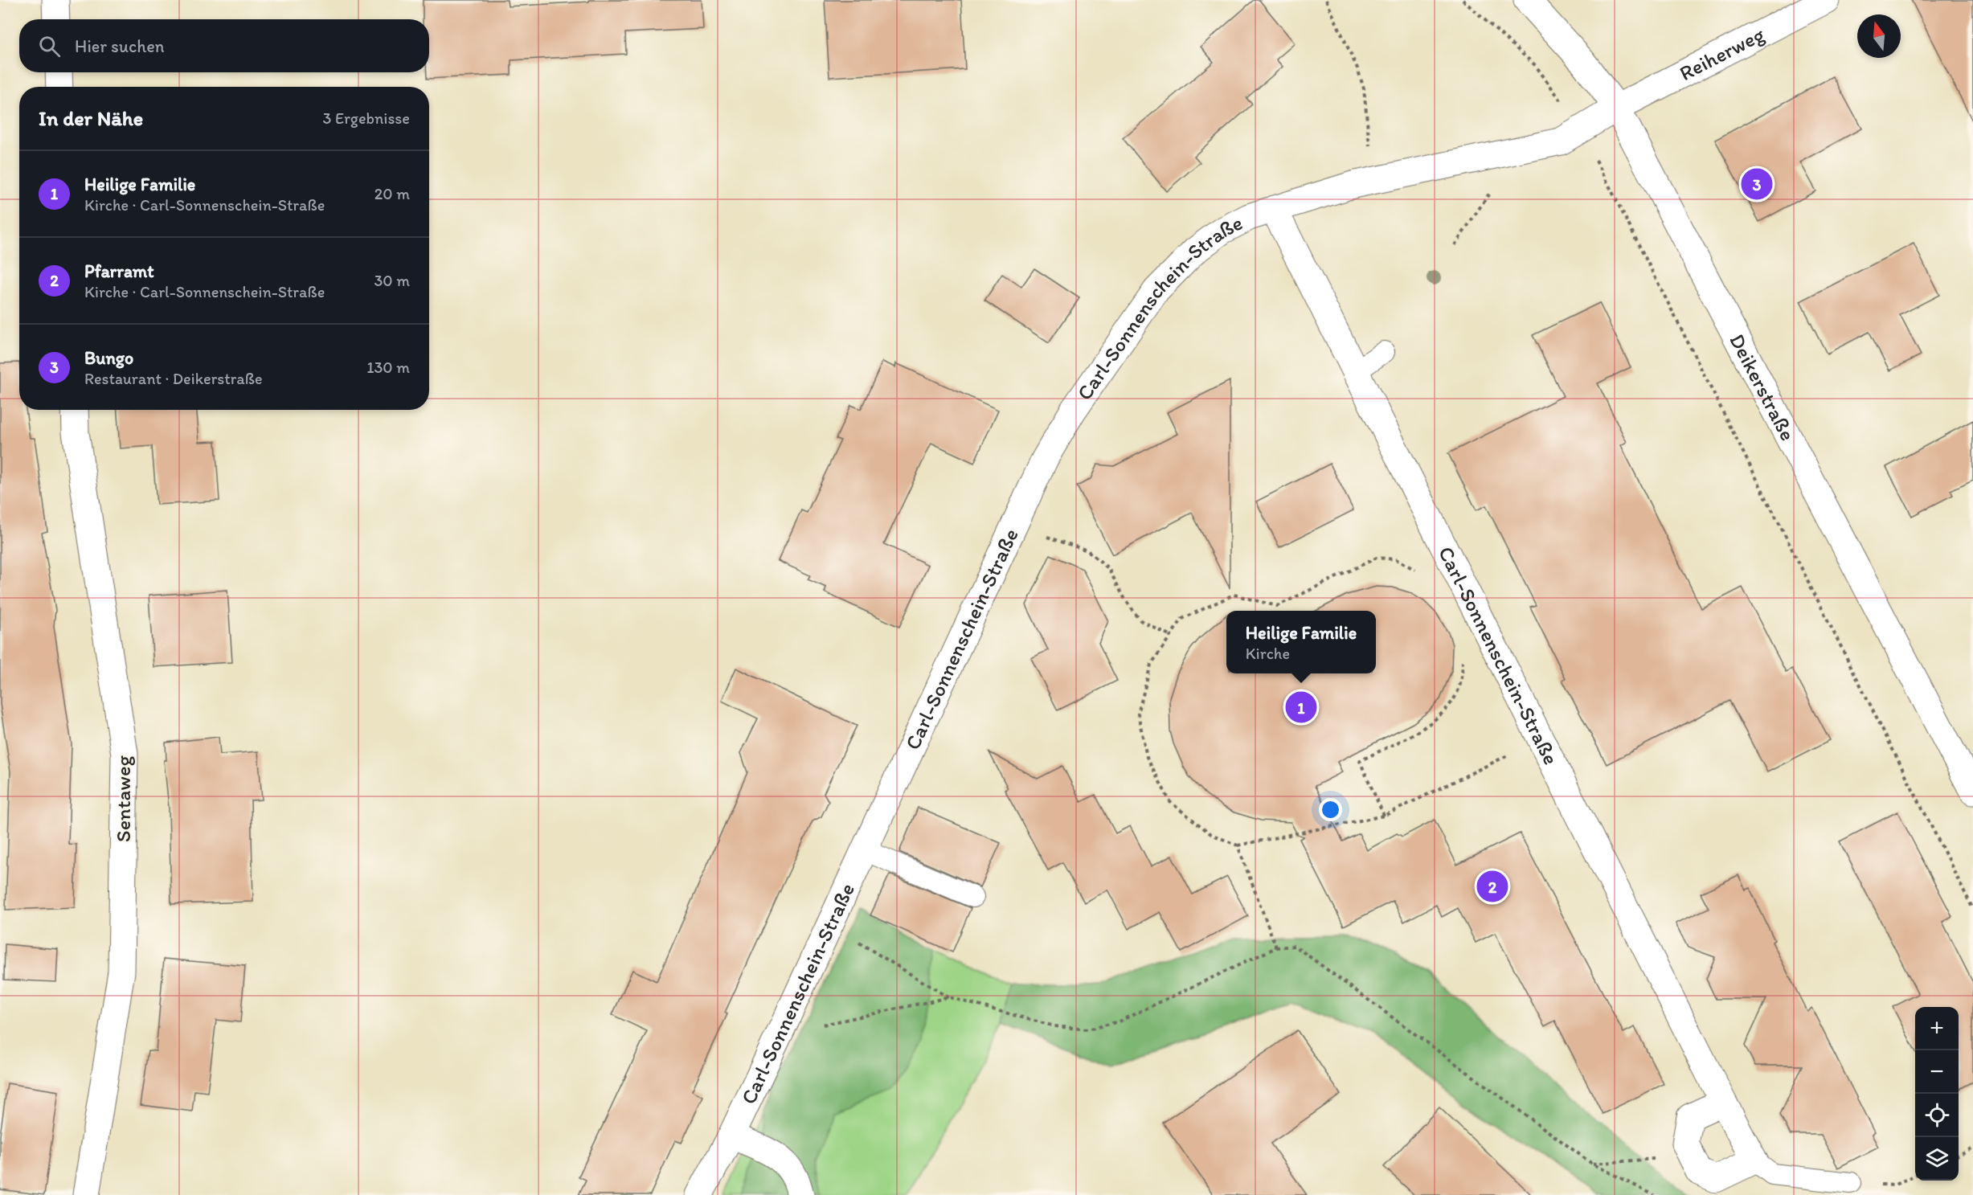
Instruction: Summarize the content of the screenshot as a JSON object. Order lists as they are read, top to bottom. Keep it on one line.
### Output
{"streets":{"street":["Reiherweg","Carl-Sonnenschein-Straße","Deikerstraße","Sentaweg"]},"crossings":[["Reiherweg","Carl-Sonnenschein-Straße"],["Reiherweg","Deikerstraße"],["Carl-Sonnenschein-Straße","Deikerstraße"]],"north":"top","page":{"search":"Hier suchen","heading":["In der Nähe","3 Ergebnisse"],"list":[{"mark":"1","name":"Heilige Familie","note":"Kirche · Carl-Sonnenschein-Straße","value":"20 m"},{"mark":"2","name":"Pfarramt","note":"Kirche · Carl-Sonnenschein-Straße","value":"30 m"},{"mark":"3","name":"Bungo","note":"Restaurant · Deikerstraße","value":"130 m"}],"pins":["3","1","2"],"popup":["Heilige Familie","Kirche"],"map_buttons":["+","−"]}}
